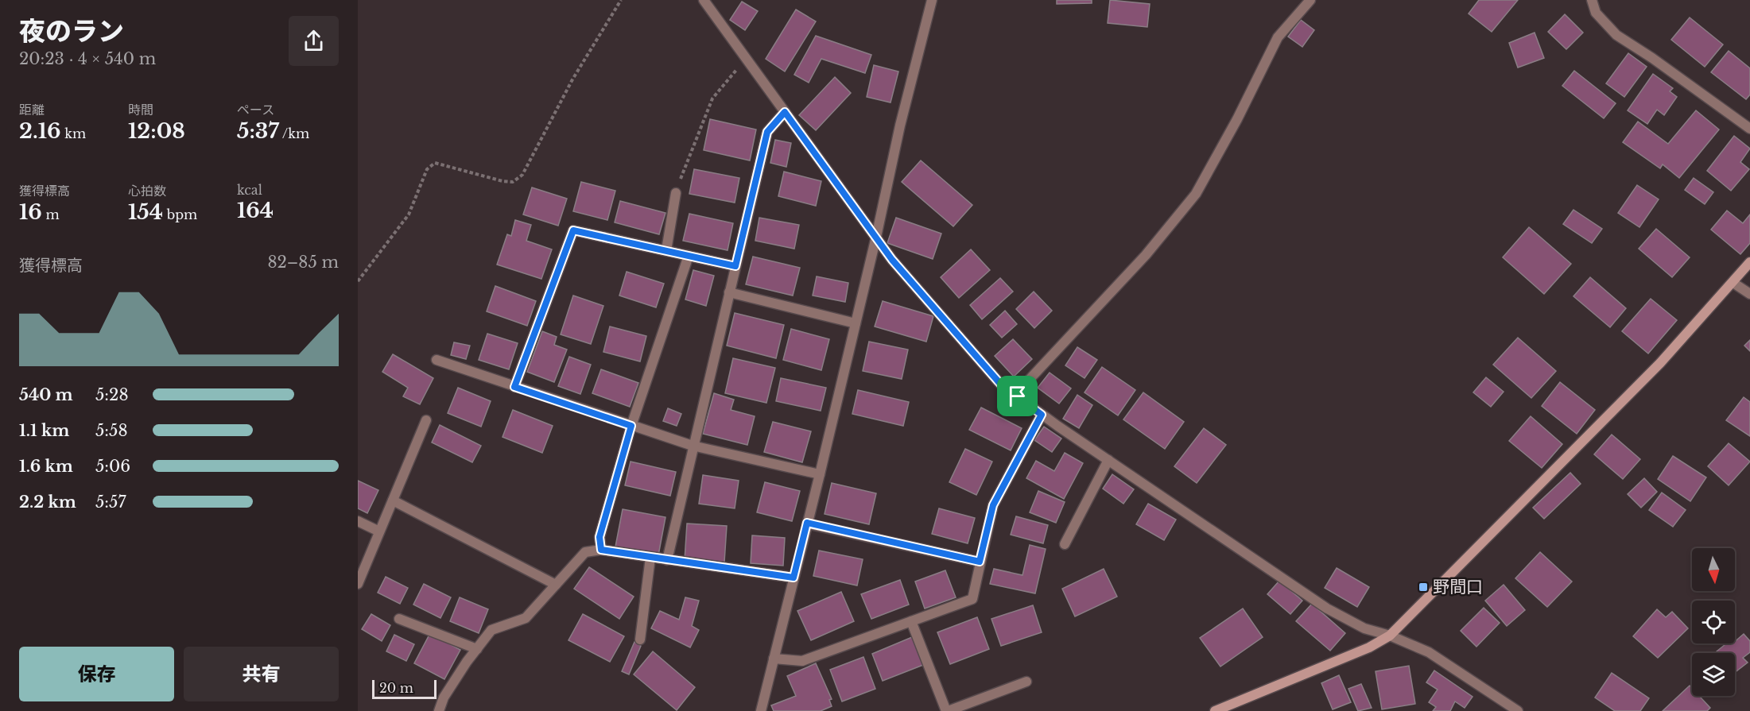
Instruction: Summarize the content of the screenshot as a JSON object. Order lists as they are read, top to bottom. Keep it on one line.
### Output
{"places":{"transit":["野間口"]},"scale_bar":"20 m","north":"bottom","page":{"heading":["夜のラン","20:23 · 4 × 540 m"],"stats":[["距離","2.16 km"],["時間","12:08"],["ペース","5:37 /km"],["獲得標高","16 m"],["心拍数","154 bpm"],["kcal","164"]],"chart":["獲得標高","82–85 m"],"list":[{"name":"540 m","note":"5:28"},{"name":"1.1 km","note":"5:58"},{"name":"1.6 km","note":"5:06"},{"name":"2.2 km","note":"5:57"}],"buttons":["保存","共有"],"scale":"20 m"}}
